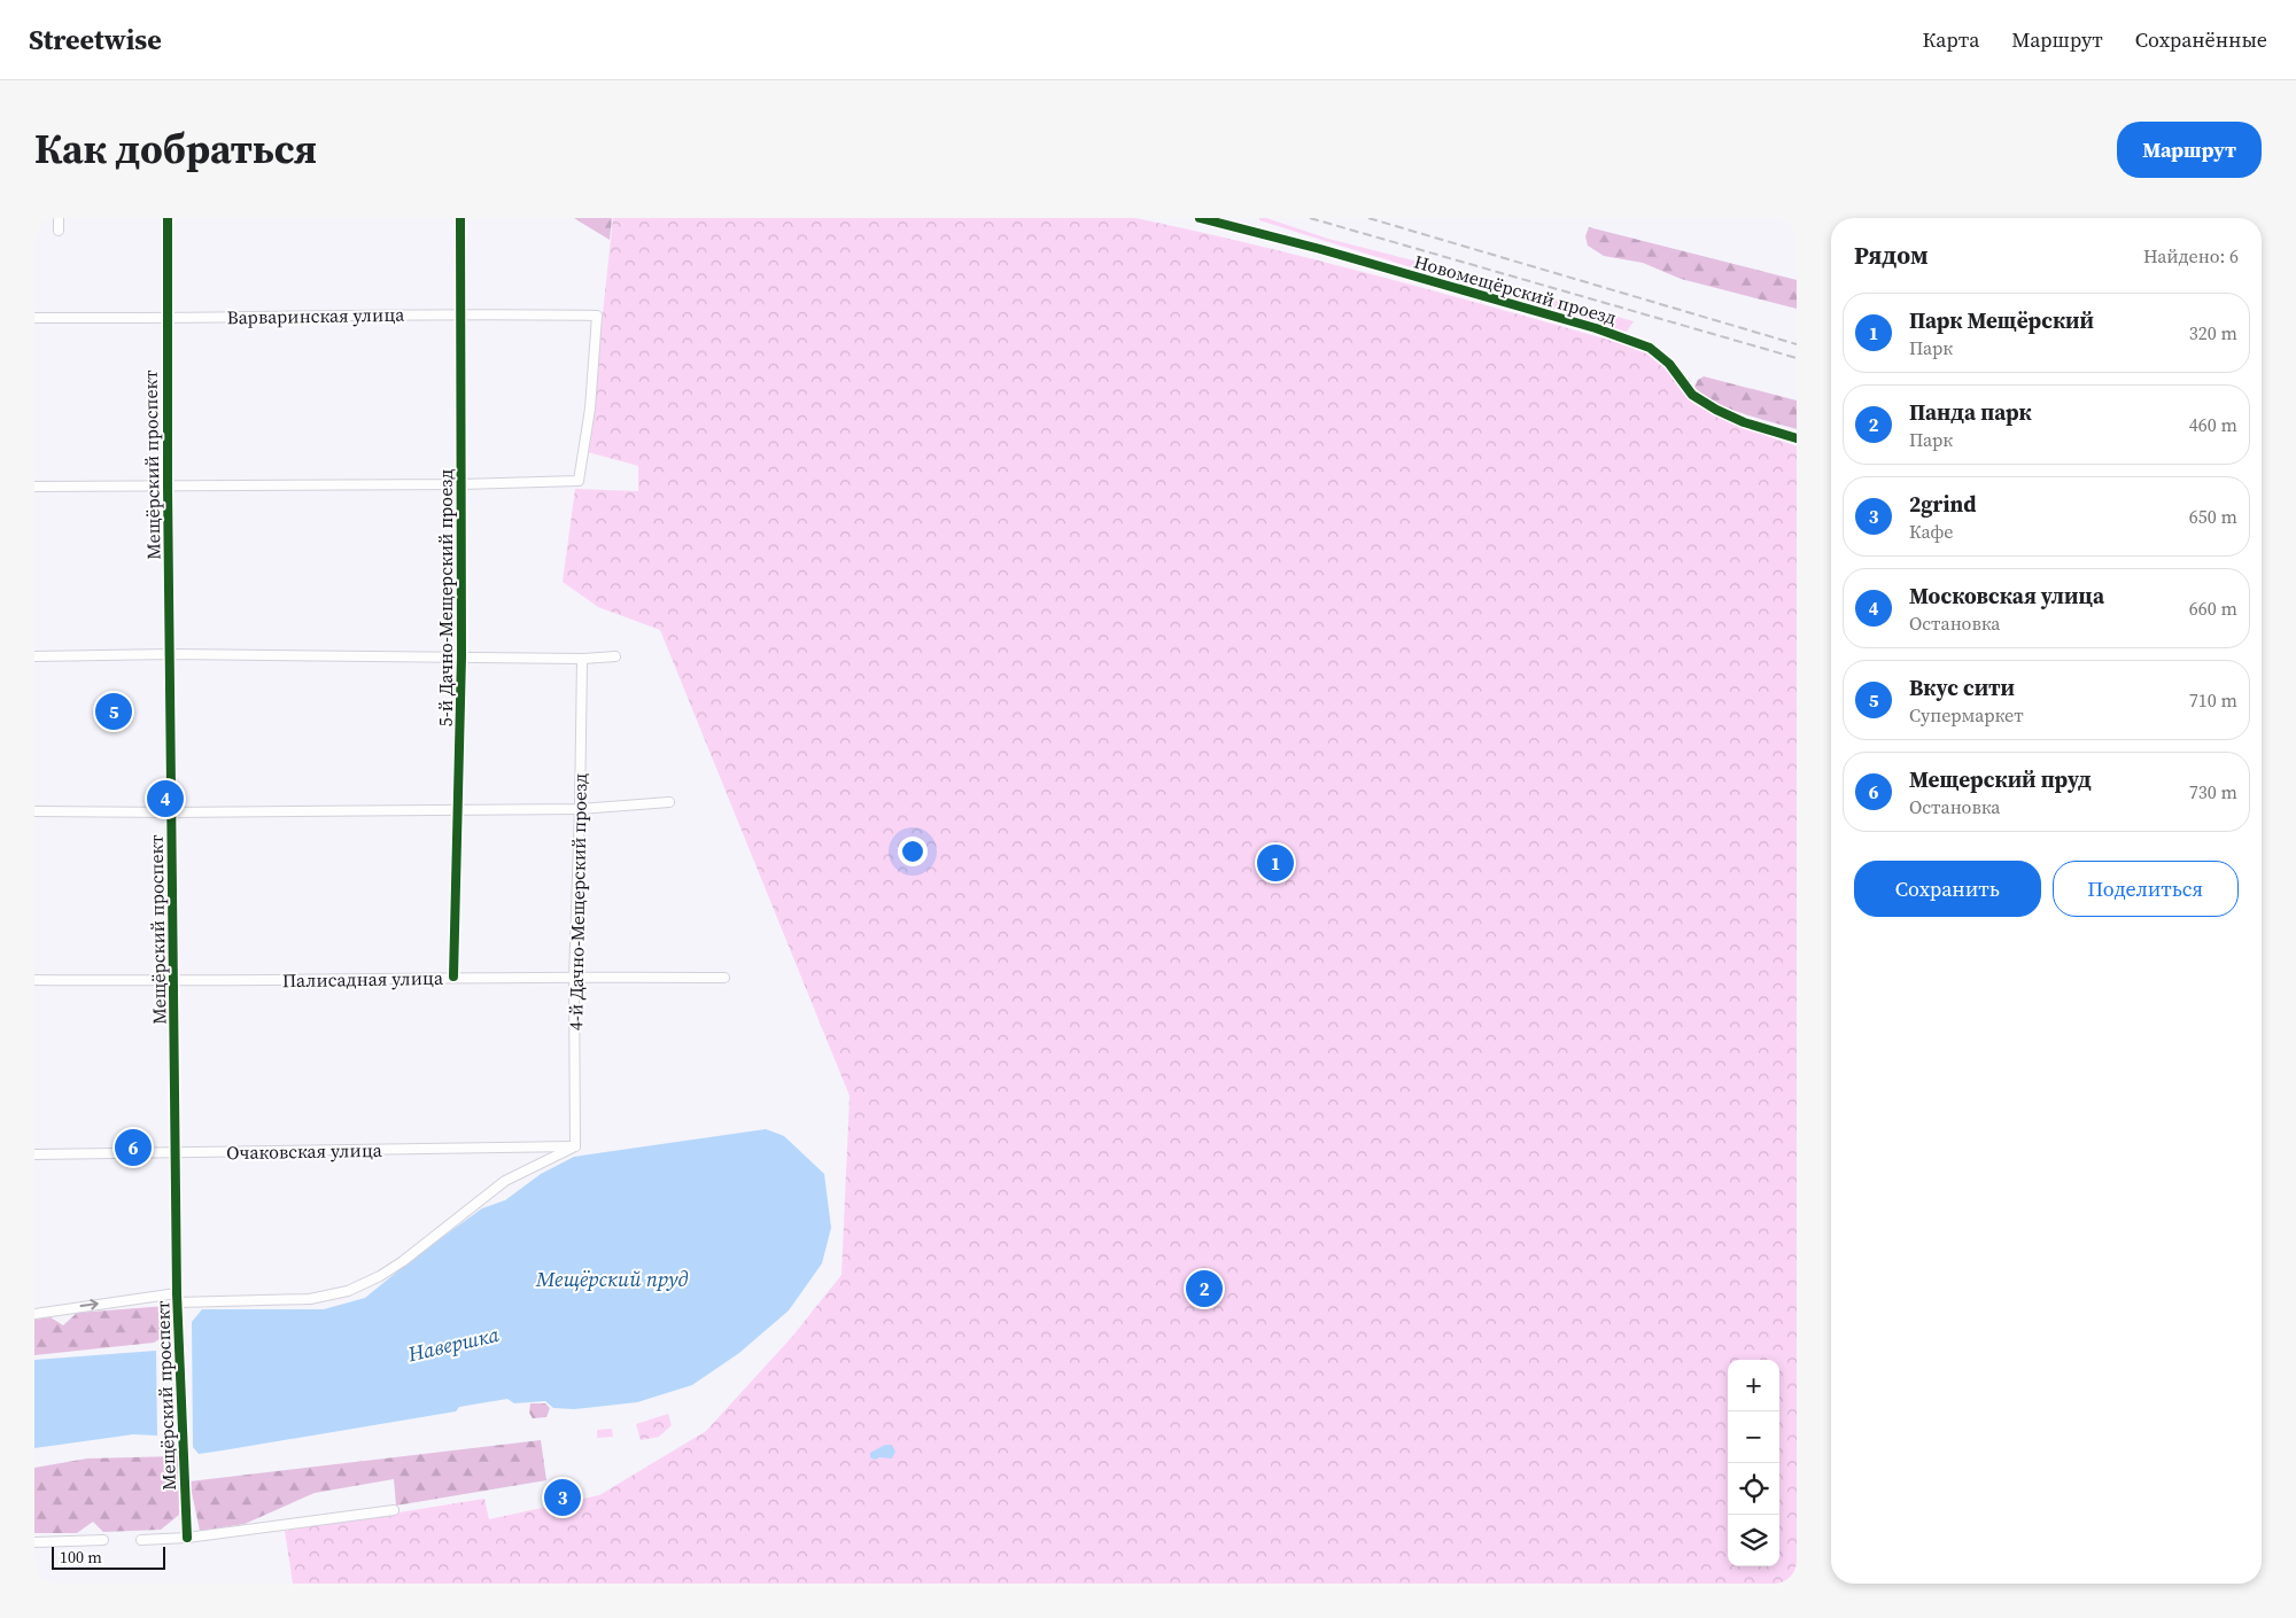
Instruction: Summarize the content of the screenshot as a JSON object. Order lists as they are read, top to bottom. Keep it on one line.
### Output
{"streets":{"street":["Новомещёрский проезд","Варваринская улица","Мещёрский проспект","5-й Дачно-Мещерский проезд","4-й Дачно-Мещерский проезд","Палисадная улица","Очаковская улица"]},"crossings":[["Варваринская улица","Мещёрский проспект"],["Варваринская улица","5-й Дачно-Мещерский проезд"],["Мещёрский проспект","Палисадная улица"],["Мещёрский проспект","Очаковская улица"],["5-й Дачно-Мещерский проезд","Палисадная улица"],["4-й Дачно-Мещерский проезд","Палисадная улица"],["4-й Дачно-Мещерский проезд","Очаковская улица"]],"water":["Мещёрский пруд","Навершка"],"scale_bar":"100 m","page":{"header":"Streetwise","nav":["Карта","Маршрут","Сохранённые"],"title":"Как добраться","buttons":["Маршрут",["Сохранить","Поделиться"]],"heading":["Рядом","Найдено: 6"],"list":[{"mark":"1","name":"Парк Мещёрский","note":"Парк","value":"320 m"},{"mark":"2","name":"Панда парк","note":"Парк","value":"460 m"},{"mark":"3","name":"2grind","note":"Кафе","value":"650 m"},{"mark":"4","name":"Московская улица","note":"Остановка","value":"660 m"},{"mark":"5","name":"Вкус сити","note":"Супермаркет","value":"710 m"},{"mark":"6","name":"Мещерский пруд","note":"Остановка","value":"730 m"}],"pins":["5","4","1","6","2","3"],"map_buttons":["+","−"],"scale":"100 m"}}
